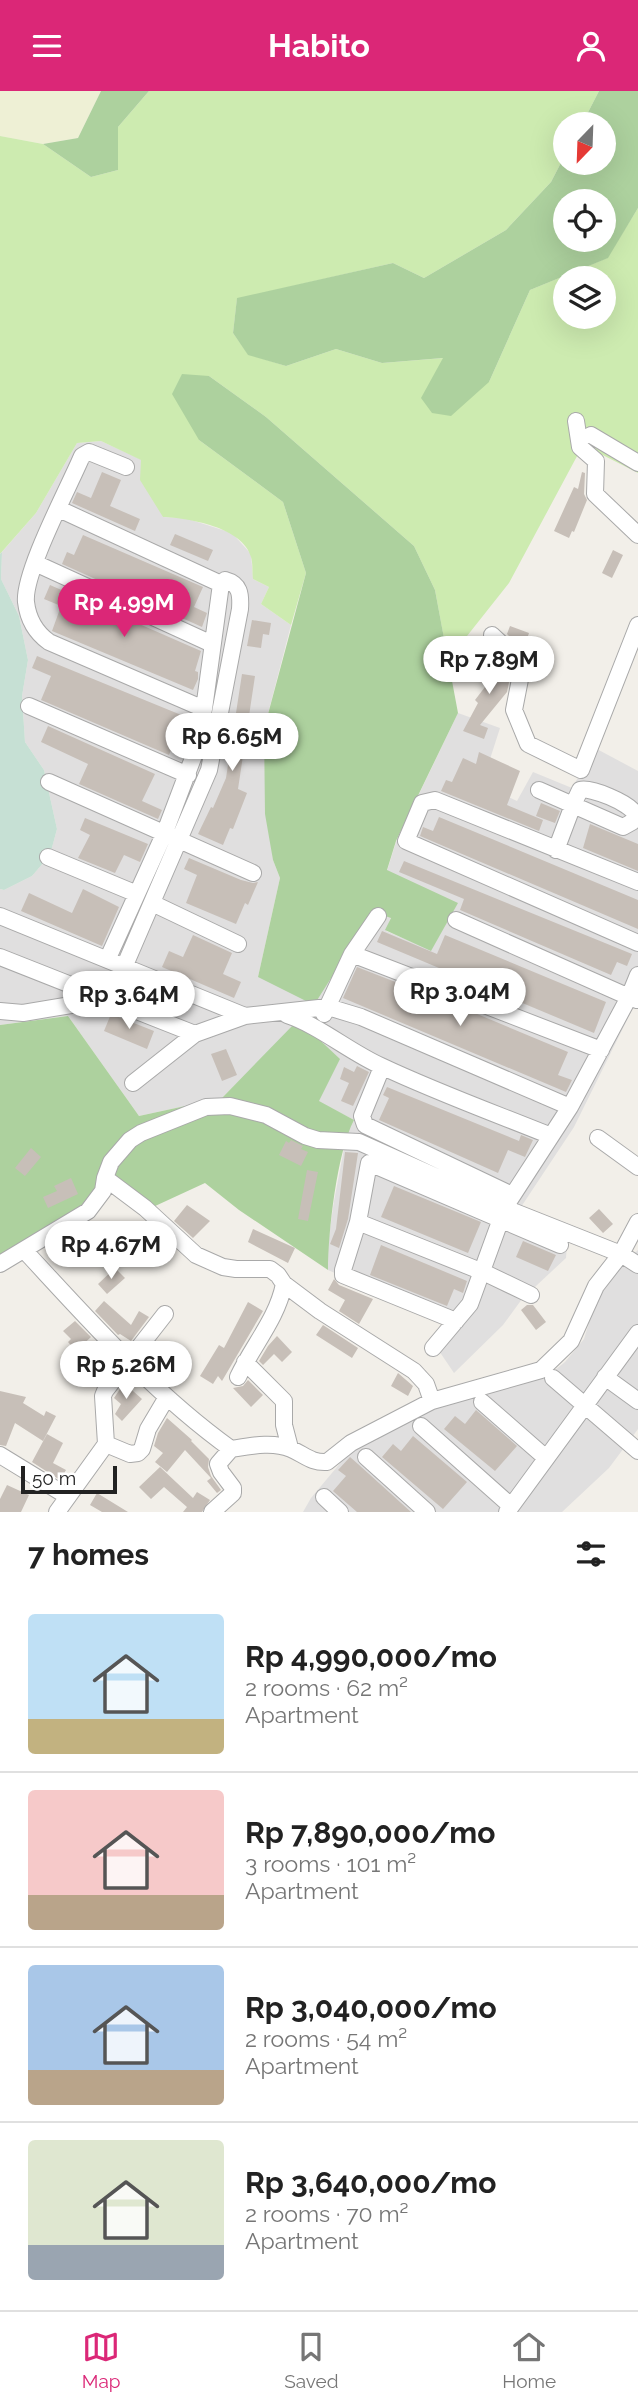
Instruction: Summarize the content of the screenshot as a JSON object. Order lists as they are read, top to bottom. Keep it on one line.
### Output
{"scale_bar":"50 m","north":"bottom left","page":{"header":"Habito","price":["Rp 4.99M","Rp 7.89M","Rp 6.65M","Rp 3.04M","Rp 3.64M","Rp 4.67M","Rp 5.26M"],"scale":"50 m","heading":"7 homes","list":[{"name":"Rp 4,990,000/mo","note":"2 rooms · 62 m² · Apartment"},{"name":"Rp 7,890,000/mo","note":"3 rooms · 101 m² · Apartment"},{"name":"Rp 3,040,000/mo","note":"2 rooms · 54 m² · Apartment"},{"name":"Rp 3,640,000/mo","note":"2 rooms · 70 m² · Apartment"}],"tabs":["Map","Saved","Home"]}}
